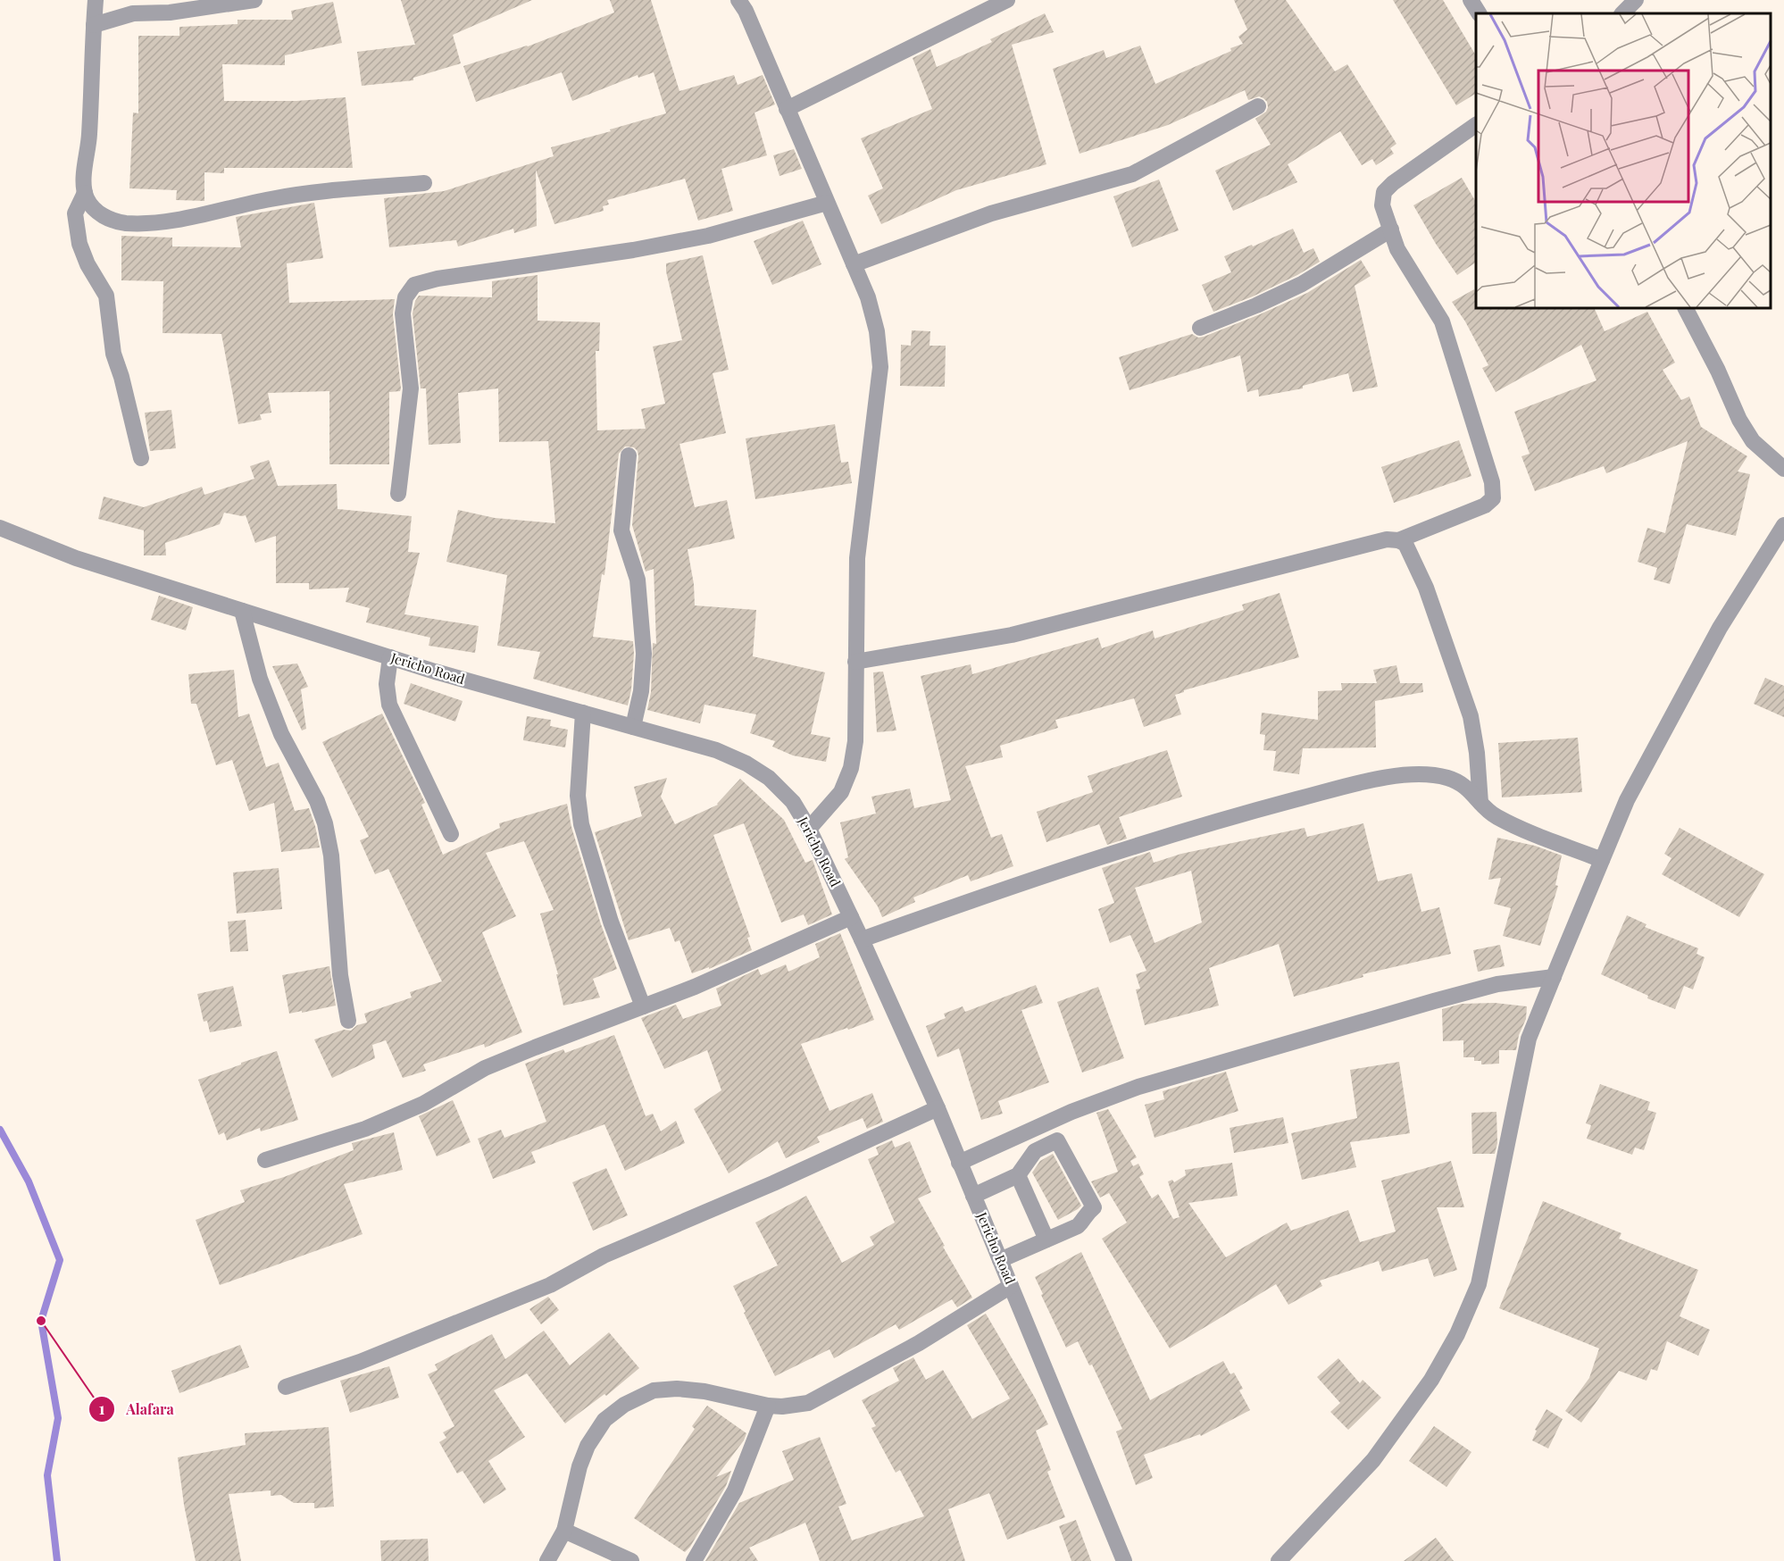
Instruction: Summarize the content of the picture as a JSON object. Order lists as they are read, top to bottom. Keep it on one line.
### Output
{"streets":{"street":["Jericho Road"]},"places":["Alafara"]}
